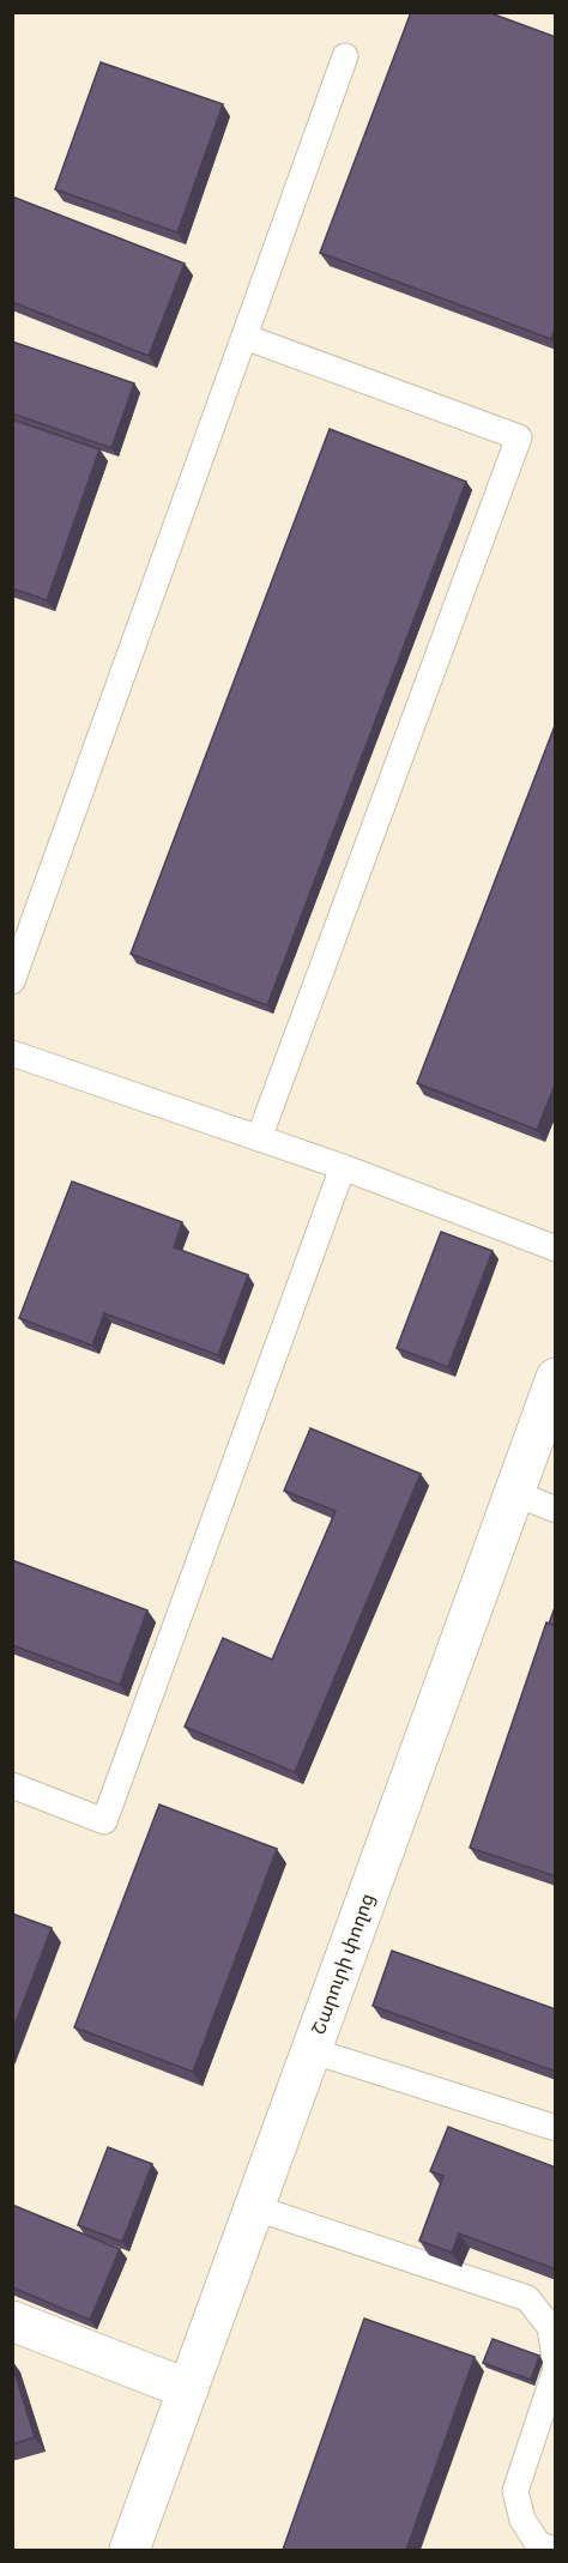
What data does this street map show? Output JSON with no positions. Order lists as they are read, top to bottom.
{
  "streets": {
    "street": ["Շարուրի փողոց"]
  }
}
